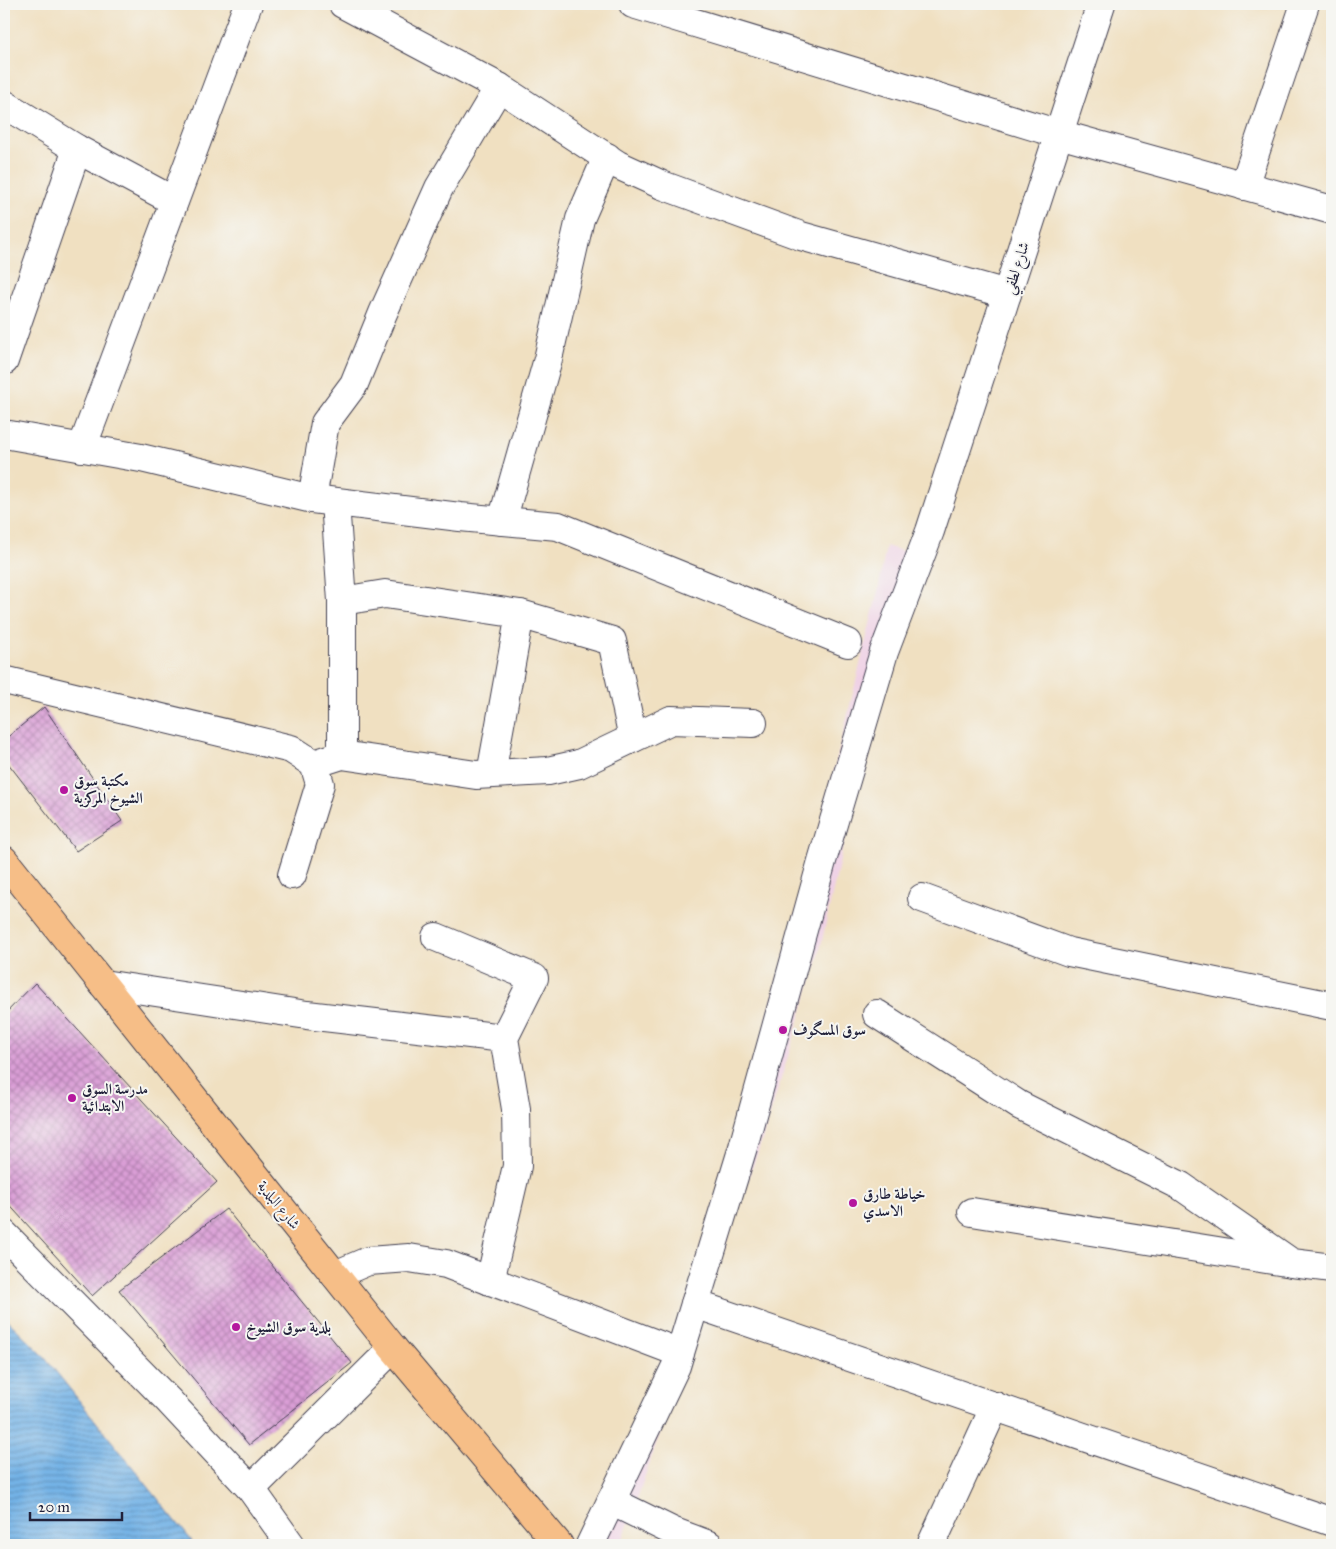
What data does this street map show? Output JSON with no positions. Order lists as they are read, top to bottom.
{
  "streets": {
    "main road": ["شارع البلدية"],
    "street": ["شارع لطفي"]
  },
  "places": [
    "مكتبة سوق الشيوخ المركزية",
    "سوق المسگوف",
    "مدرسة السوق الابتدائية",
    "خياطة طارق الاسدي",
    "بلدية سوق الشيوخ"
  ],
  "scale_bar": "20 m"
}
